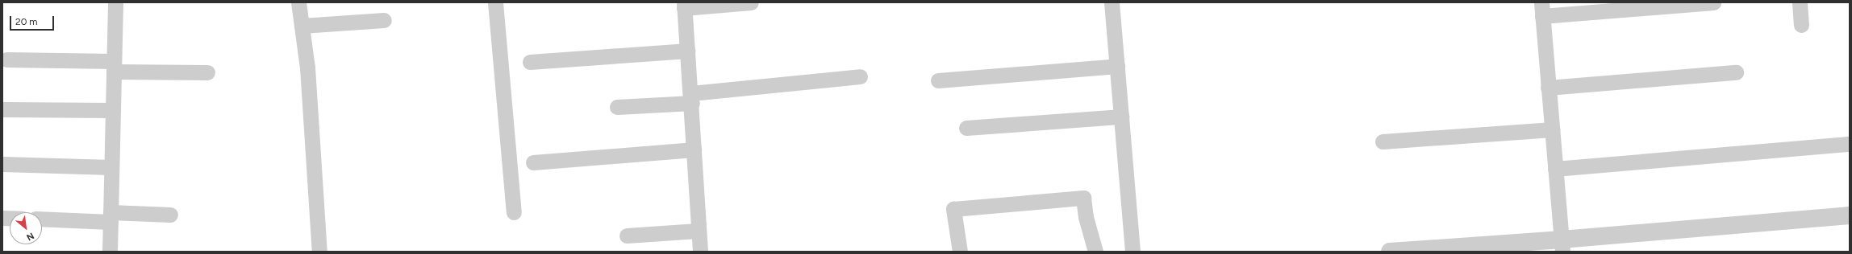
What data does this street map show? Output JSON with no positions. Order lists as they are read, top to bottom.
{
  "scale_bar": "20 m",
  "north": "bottom right"
}
